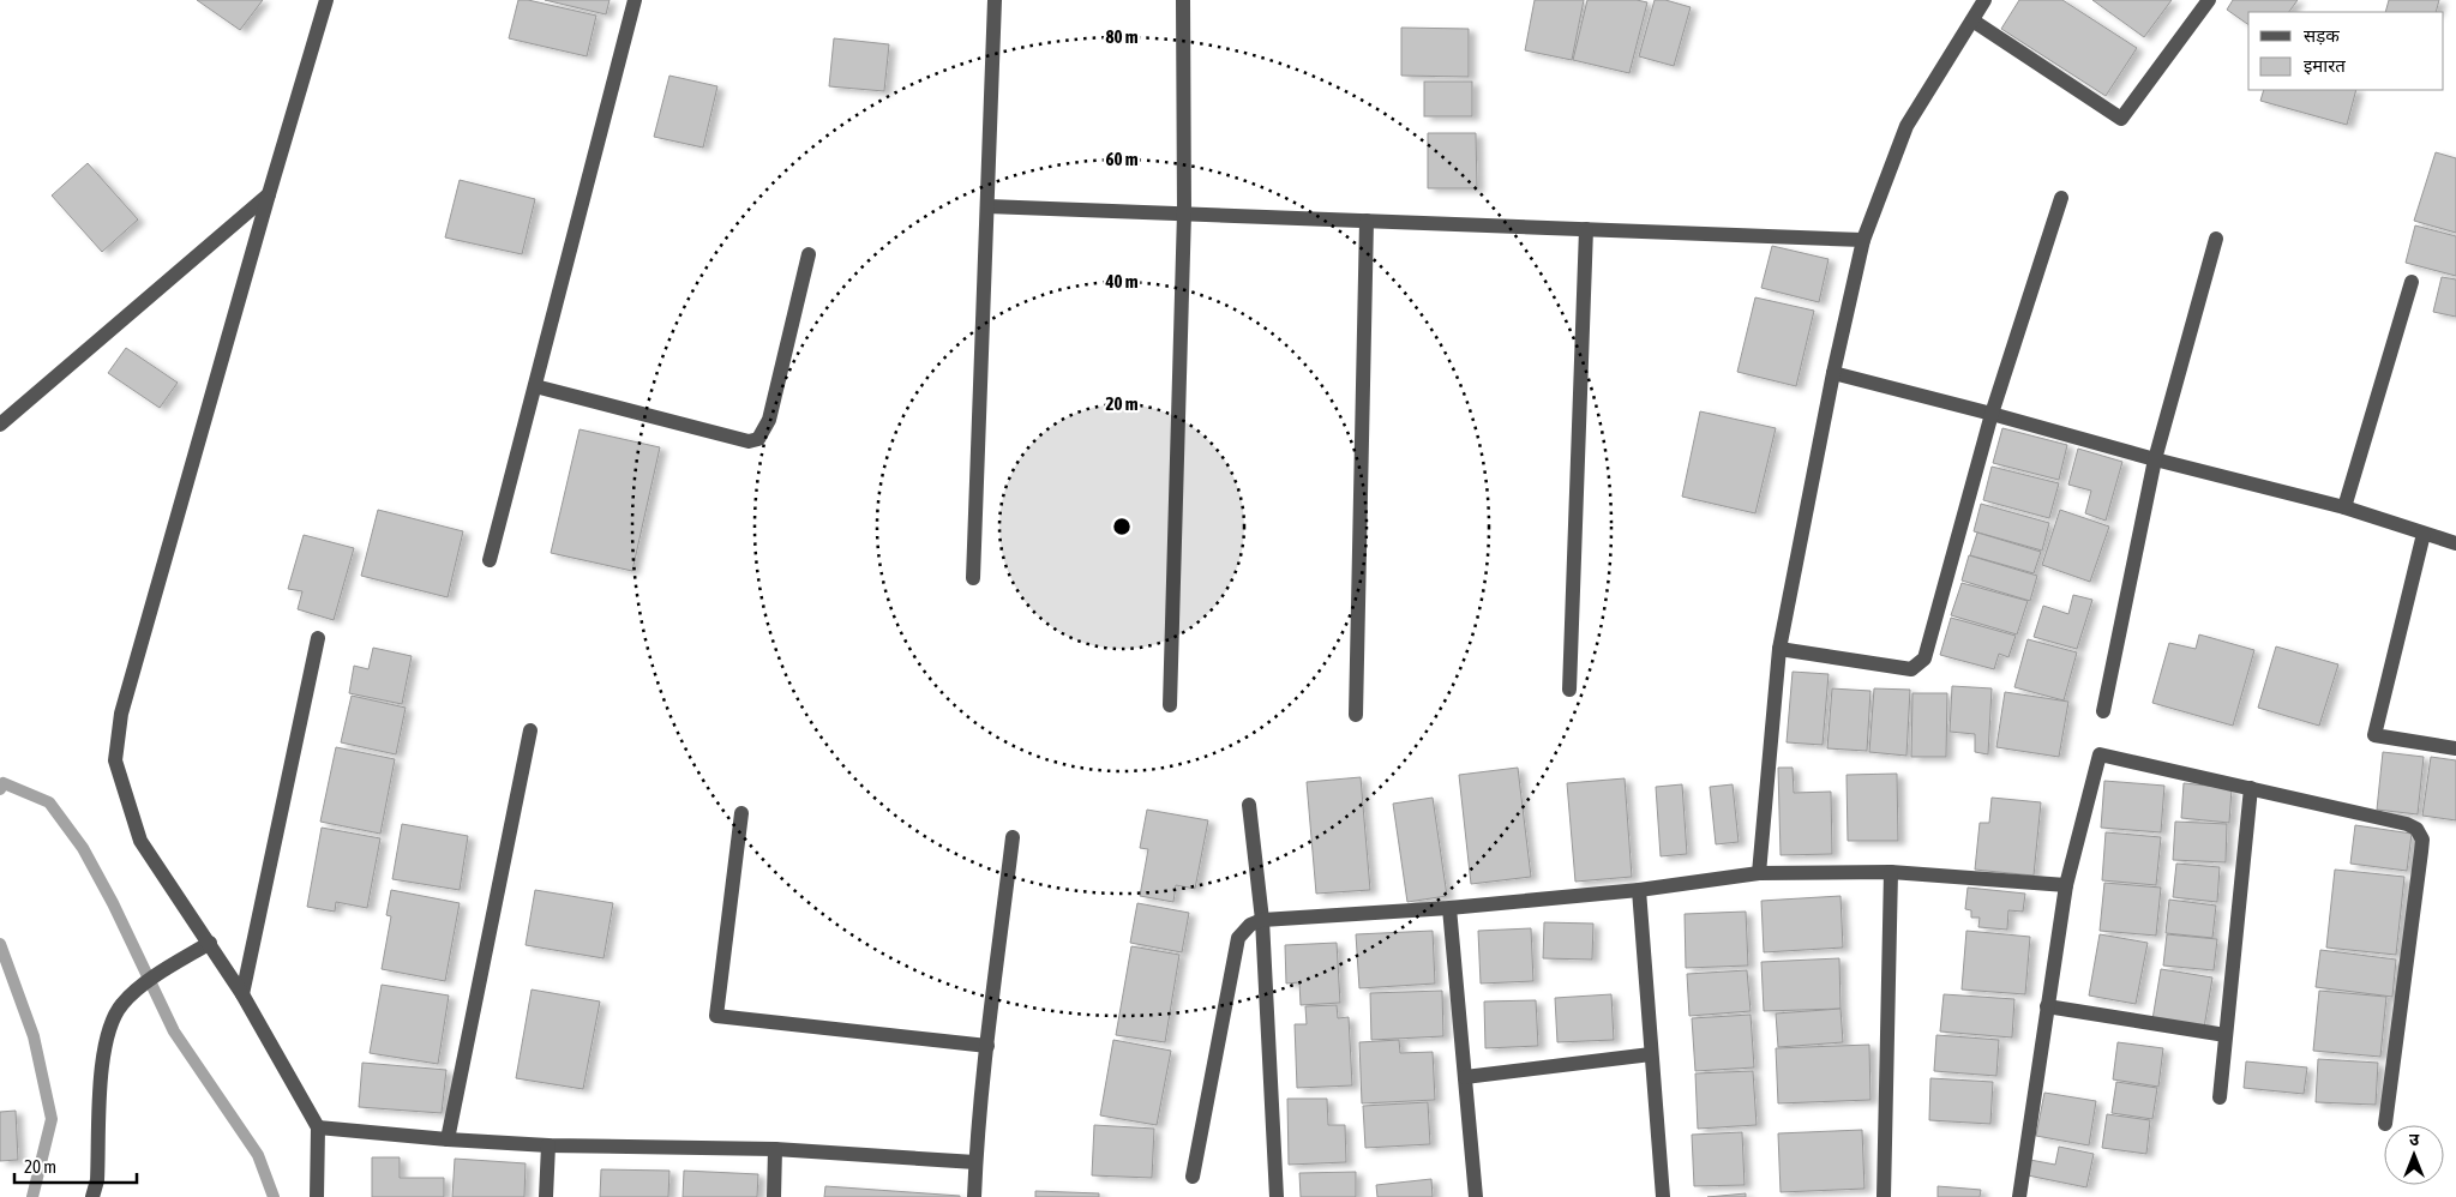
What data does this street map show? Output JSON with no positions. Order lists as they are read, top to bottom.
{
  "legend": ["सड़क", "इमारत"],
  "scale_bar": "20 m",
  "north": "top",
  "rings": [
    "80 m",
    "60 m",
    "40 m",
    "20 m"
  ]
}
